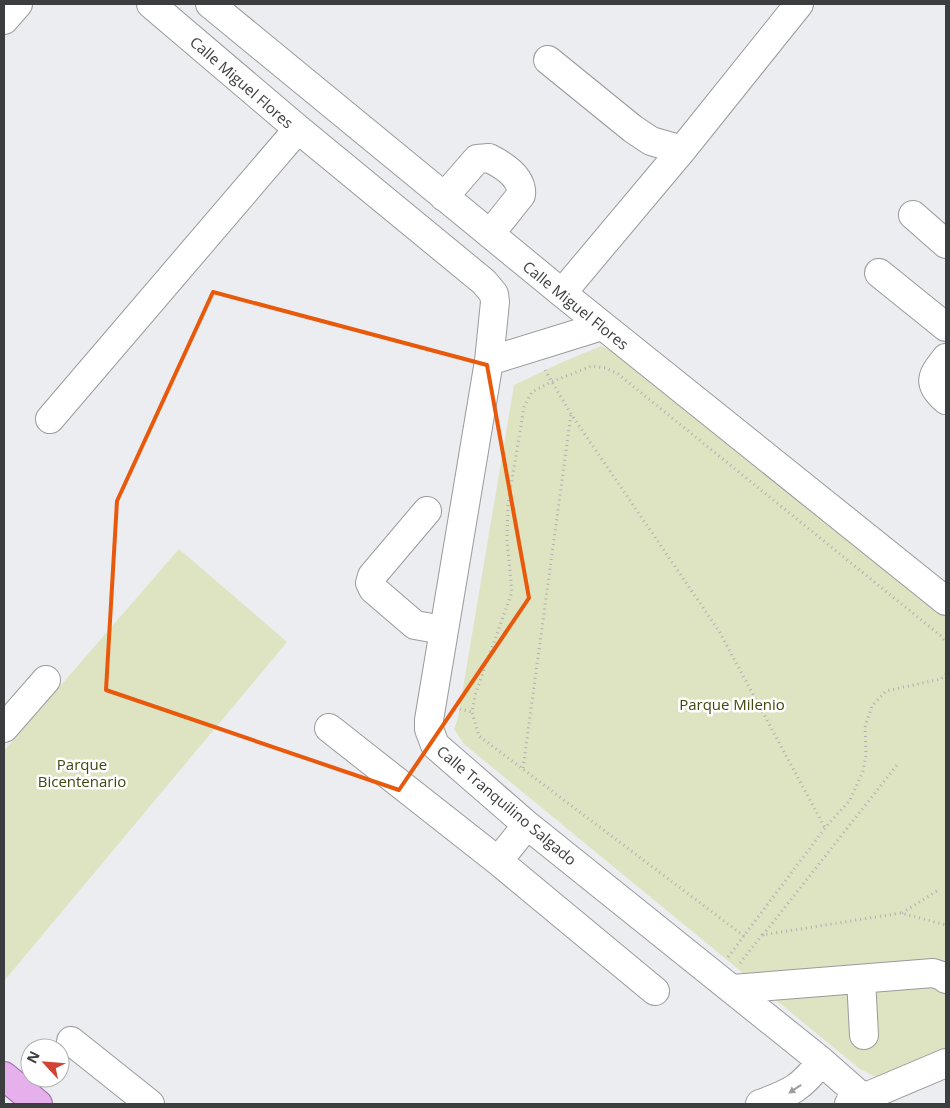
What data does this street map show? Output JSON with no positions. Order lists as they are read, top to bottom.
{
  "streets": {
    "street": ["Calle Miguel Flores", "Calle Tranquilino Salgado"]
  },
  "crossings": [
    ["Calle Miguel Flores", "Calle Tranquilino Salgado"]
  ],
  "parks": ["Parque Milenio", "Parque Bicentenario"],
  "north": "top left"
}
